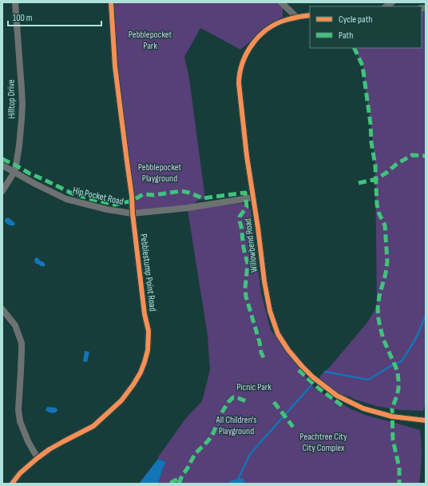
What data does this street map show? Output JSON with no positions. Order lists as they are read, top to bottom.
{
  "streets": {
    "street": [
      "Hilltop Drive",
      "Hip Pocket Road",
      "Willowbend Road",
      "Pebblestump Point Road"
    ]
  },
  "crossings": [
    ["Hilltop Drive", "Hip Pocket Road"],
    ["Hip Pocket Road", "Willowbend Road"],
    ["Hip Pocket Road", "Pebblestump Point Road"]
  ],
  "parks": [
    "Pebblepocket Park",
    "Pebblepocket Playground",
    "Picnic Park",
    "All Children's Playground",
    "Peachtree City City Complex"
  ],
  "legend": ["Cycle path", "Path"],
  "scale_bar": "100 m"
}
